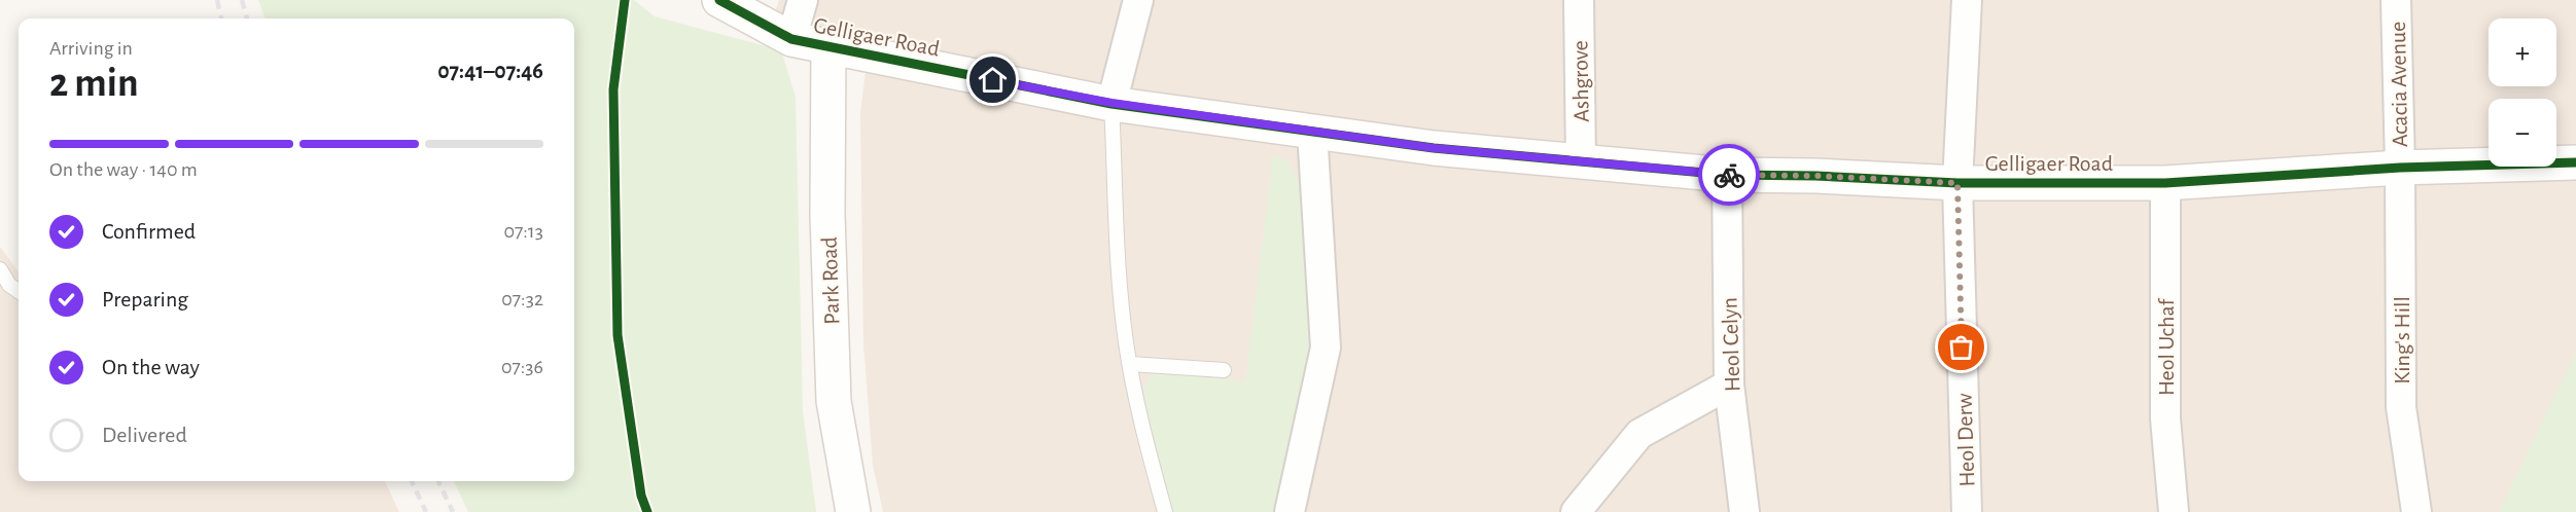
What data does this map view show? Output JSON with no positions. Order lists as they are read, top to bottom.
{
  "streets": {
    "street": [
      "Gelligaer Road",
      "Ashgrove",
      "Acacia Avenue",
      "Park Road",
      "King's Hill",
      "Heol Celyn",
      "Heol Uchaf",
      "Heol Derw"
    ]
  },
  "crossings": [
    ["Gelligaer Road", "Ashgrove"],
    ["Gelligaer Road", "Acacia Avenue"],
    ["Gelligaer Road", "Park Road"],
    ["Gelligaer Road", "King's Hill"],
    ["Gelligaer Road", "Heol Celyn"],
    ["Gelligaer Road", "Heol Uchaf"],
    ["Gelligaer Road", "Heol Derw"],
    ["Acacia Avenue", "King's Hill"]
  ],
  "page": {
    "map_buttons": ["+", "−"],
    "heading": ["2 min", "Arriving in", "07:41–07:46"],
    "bar": "On the way · 140 m",
    "list": [
      ["Confirmed", "07:13"],
      ["Preparing", "07:32"],
      ["On the way", "07:36"],
      "Delivered"
    ]
  }
}
